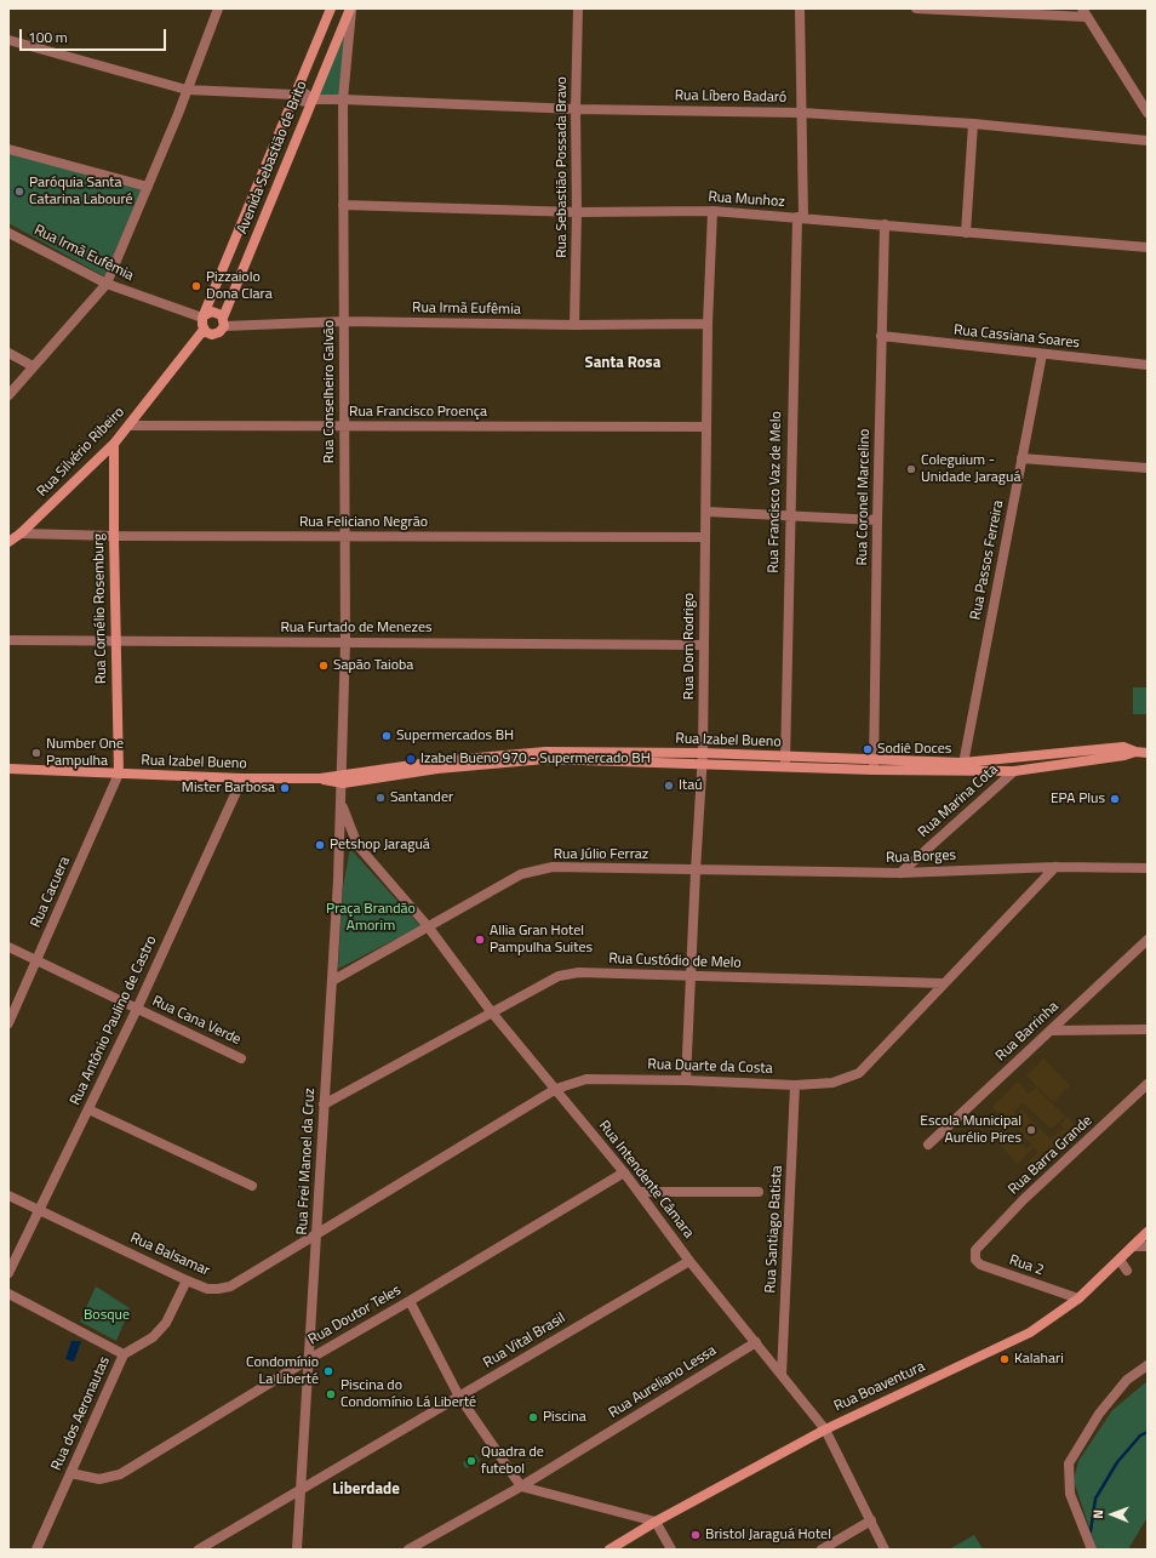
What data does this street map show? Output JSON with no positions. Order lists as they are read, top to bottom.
{
  "streets": {
    "street": [
      "Rua Líbero Badaró",
      "Avenida Sebastião de Brito",
      "Rua Sebastião Possada Bravo",
      "Rua Munhoz",
      "Rua Irmã Eufêmia",
      "Rua Cassiana Soares",
      "Rua Conselheiro Galvão",
      "Rua Francisco Proença",
      "Rua Silvério Ribeiro",
      "Rua Francisco Vaz de Melo",
      "Rua Coronel Marcelino",
      "Rua Feliciano Negrão",
      "Rua Passos Ferreira",
      "Rua Cornélio Rosemburg",
      "Rua Furtado de Menezes",
      "Rua Dom Rodrigo",
      "Rua Izabel Bueno",
      "Rua Marina Cota",
      "Rua Júlio Ferraz",
      "Rua Borges",
      "Rua Cacuera",
      "Rua Custódio de Melo",
      "Rua Antônio Paulino de Castro",
      "Rua Cana Verde",
      "Rua Barrinha",
      "Rua Duarte da Costa",
      "Rua Barra Grande",
      "Rua Frei Manoel da Cruz",
      "Rua Intendente Câmara",
      "Rua Santiago Batista",
      "Rua Balsamar",
      "Rua 2",
      "Rua Doutor Teles",
      "Rua Vital Brasil",
      "Rua Aureliano Lessa",
      "Rua Boaventura",
      "Rua dos Aeronautas"
    ]
  },
  "crossings": [
    ["Rua Líbero Badaró", "Avenida Sebastião de Brito"],
    ["Rua Líbero Badaró", "Rua Sebastião Possada Bravo"],
    ["Rua Líbero Badaró", "Rua Conselheiro Galvão"],
    ["Rua Líbero Badaró", "Rua Francisco Vaz de Melo"],
    ["Avenida Sebastião de Brito", "Rua Irmã Eufêmia"],
    ["Avenida Sebastião de Brito", "Rua Conselheiro Galvão"],
    ["Avenida Sebastião de Brito", "Rua Silvério Ribeiro"],
    ["Rua Sebastião Possada Bravo", "Rua Munhoz"],
    ["Rua Sebastião Possada Bravo", "Rua Irmã Eufêmia"],
    ["Rua Munhoz", "Rua Conselheiro Galvão"],
    ["Rua Munhoz", "Rua Francisco Vaz de Melo"],
    ["Rua Munhoz", "Rua Coronel Marcelino"],
    ["Rua Munhoz", "Rua Dom Rodrigo"],
    ["Rua Irmã Eufêmia", "Rua Conselheiro Galvão"],
    ["Rua Irmã Eufêmia", "Rua Silvério Ribeiro"],
    ["Rua Irmã Eufêmia", "Rua Dom Rodrigo"],
    ["Rua Cassiana Soares", "Rua Coronel Marcelino"],
    ["Rua Cassiana Soares", "Rua Passos Ferreira"],
    ["Rua Conselheiro Galvão", "Rua Francisco Proença"],
    ["Rua Conselheiro Galvão", "Rua Feliciano Negrão"],
    ["Rua Conselheiro Galvão", "Rua Furtado de Menezes"],
    ["Rua Conselheiro Galvão", "Rua Izabel Bueno"],
    ["Rua Conselheiro Galvão", "Rua Frei Manoel da Cruz"],
    ["Rua Francisco Proença", "Rua Silvério Ribeiro"],
    ["Rua Francisco Proença", "Rua Dom Rodrigo"],
    ["Rua Silvério Ribeiro", "Rua Feliciano Negrão"],
    ["Rua Silvério Ribeiro", "Rua Cornélio Rosemburg"],
    ["Rua Francisco Vaz de Melo", "Rua Izabel Bueno"],
    ["Rua Coronel Marcelino", "Rua Izabel Bueno"],
    ["Rua Feliciano Negrão", "Rua Cornélio Rosemburg"],
    ["Rua Feliciano Negrão", "Rua Dom Rodrigo"],
    ["Rua Passos Ferreira", "Rua Izabel Bueno"],
    ["Rua Cornélio Rosemburg", "Rua Furtado de Menezes"],
    ["Rua Cornélio Rosemburg", "Rua Izabel Bueno"],
    ["Rua Cornélio Rosemburg", "Rua Cacuera"],
    ["Rua Furtado de Menezes", "Rua Dom Rodrigo"],
    ["Rua Dom Rodrigo", "Rua Izabel Bueno"],
    ["Rua Dom Rodrigo", "Rua Júlio Ferraz"],
    ["Rua Dom Rodrigo", "Rua Borges"],
    ["Rua Dom Rodrigo", "Rua Custódio de Melo"],
    ["Rua Dom Rodrigo", "Rua Duarte da Costa"],
    ["Rua Izabel Bueno", "Rua Marina Cota"],
    ["Rua Izabel Bueno", "Rua Cacuera"],
    ["Rua Izabel Bueno", "Rua Antônio Paulino de Castro"],
    ["Rua Izabel Bueno", "Rua Frei Manoel da Cruz"],
    ["Rua Marina Cota", "Rua Borges"],
    ["Rua Júlio Ferraz", "Rua Borges"],
    ["Rua Júlio Ferraz", "Rua Frei Manoel da Cruz"],
    ["Rua Júlio Ferraz", "Rua Intendente Câmara"],
    ["Rua Borges", "Rua Duarte da Costa"],
    ["Rua Cacuera", "Rua Cana Verde"],
    ["Rua Custódio de Melo", "Rua Duarte da Costa"],
    ["Rua Custódio de Melo", "Rua Frei Manoel da Cruz"],
    ["Rua Custódio de Melo", "Rua Intendente Câmara"],
    ["Rua Antônio Paulino de Castro", "Rua Cana Verde"],
    ["Rua Antônio Paulino de Castro", "Rua Balsamar"],
    ["Rua Duarte da Costa", "Rua Frei Manoel da Cruz"],
    ["Rua Duarte da Costa", "Rua Intendente Câmara"],
    ["Rua Duarte da Costa", "Rua Santiago Batista"],
    ["Rua Duarte da Costa", "Rua Balsamar"],
    ["Rua Barra Grande", "Rua 2"],
    ["Rua Frei Manoel da Cruz", "Rua Intendente Câmara"],
    ["Rua Frei Manoel da Cruz", "Rua Balsamar"],
    ["Rua Frei Manoel da Cruz", "Rua Doutor Teles"],
    ["Rua Frei Manoel da Cruz", "Rua Vital Brasil"],
    ["Rua Intendente Câmara", "Rua Santiago Batista"],
    ["Rua Intendente Câmara", "Rua Doutor Teles"],
    ["Rua Intendente Câmara", "Rua Vital Brasil"],
    ["Rua Intendente Câmara", "Rua Aureliano Lessa"],
    ["Rua Intendente Câmara", "Rua Boaventura"],
    ["Rua Balsamar", "Rua dos Aeronautas"],
    ["Rua 2", "Rua Boaventura"],
    ["Rua Doutor Teles", "Rua dos Aeronautas"]
  ],
  "districts": ["Santa Rosa", "Liberdade"],
  "parks": ["Praça Brandão Amorim", "Bosque"],
  "places": [
    "Paróquia Santa Catarina Labouré",
    "Pizzaiolo Dona Clara",
    "Coleguium - Unidade Jaraguá",
    "Sapão Taioba",
    "Supermercados BH",
    "Sodiê Doces",
    "Number One Pampulha",
    "Izabel Bueno 970 - Supermercado BH",
    "Itaú",
    "Mister Barbosa",
    "Santander",
    "EPA Plus",
    "Petshop Jaraguá",
    "Allia Gran Hotel Pampulha Suites",
    "Escola Municipal Aurélio Pires",
    "Kalahari",
    "Condomínio La Liberté",
    "Piscina do Condomínio Lá Liberté",
    "Piscina",
    "Quadra de futebol",
    "Bristol Jaraguá Hotel"
  ],
  "scale_bar": "100 m",
  "north": "left"
}
